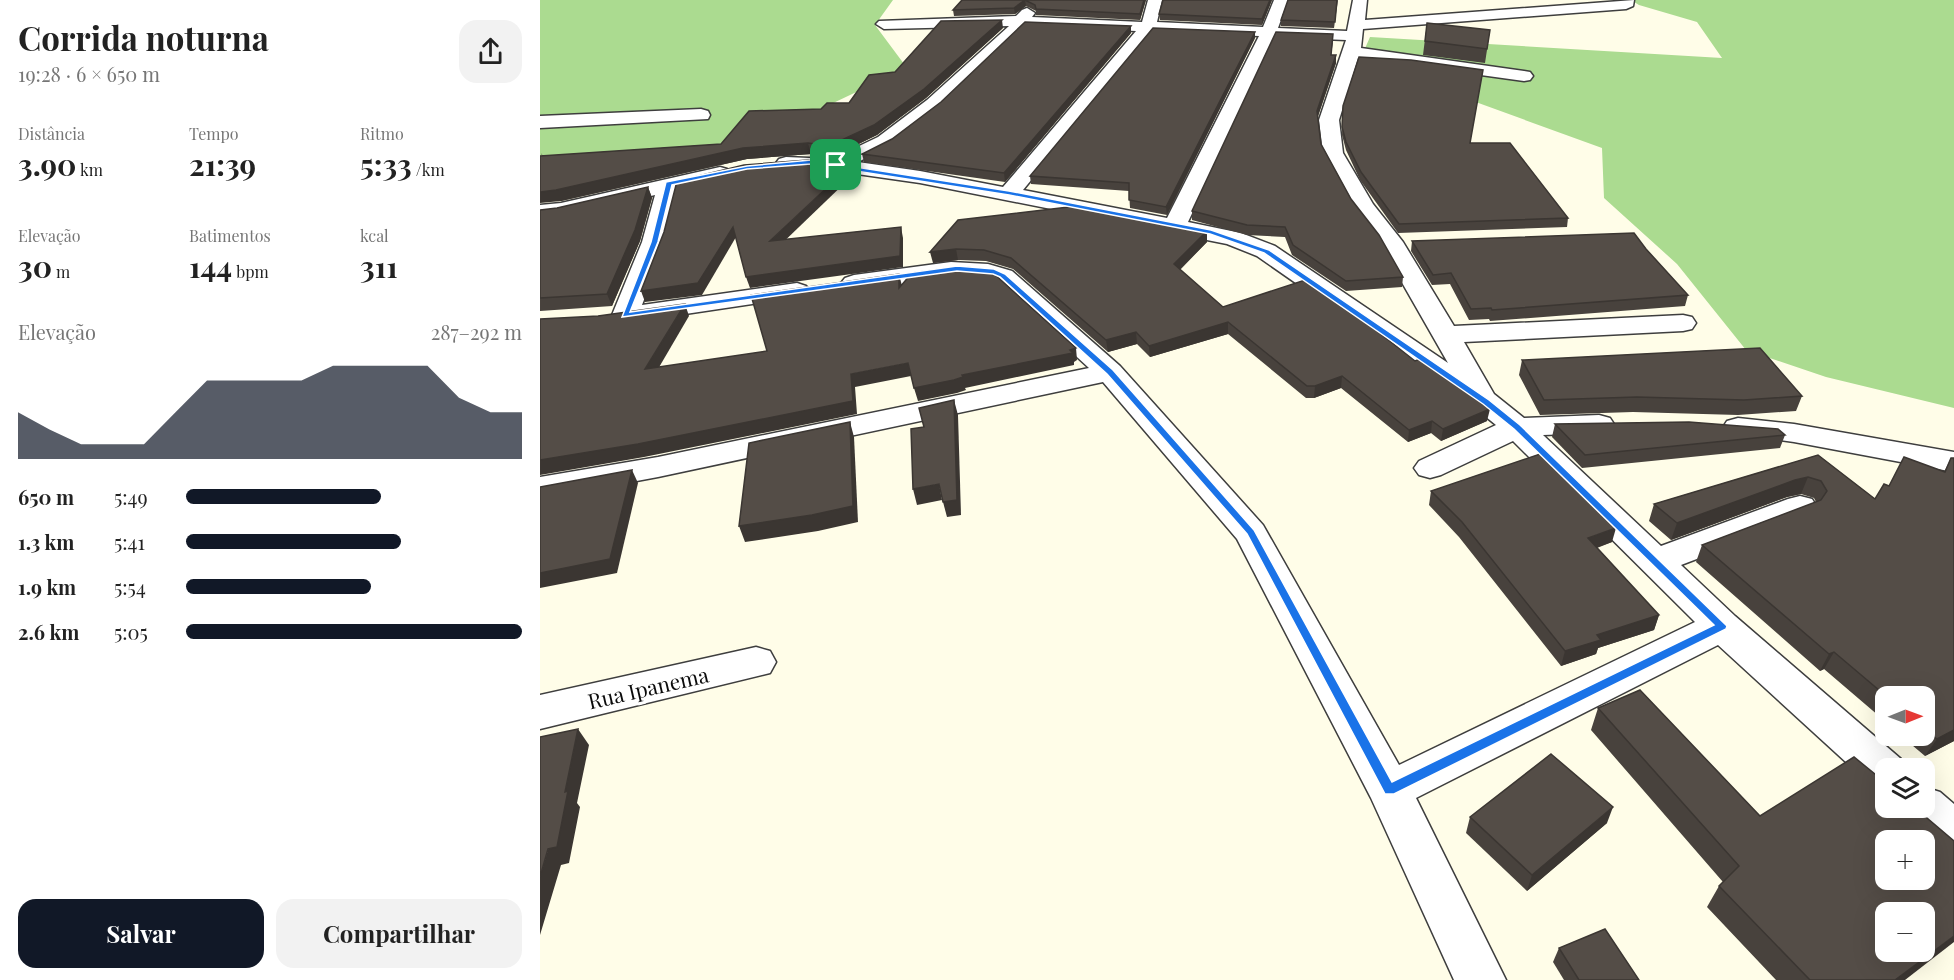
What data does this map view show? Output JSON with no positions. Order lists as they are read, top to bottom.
{
  "streets": {
    "street": ["Rua Ipanema"]
  },
  "north": "right",
  "page": {
    "heading": ["Corrida noturna", "19:28 · 6 × 650 m"],
    "stats": [
      ["Distância", "3.90 km"],
      ["Tempo", "21:39"],
      ["Ritmo", "5:33 /km"],
      ["Elevação", "30 m"],
      ["Batimentos", "144 bpm"],
      ["kcal", "311"]
    ],
    "chart": ["Elevação", "287–292 m"],
    "list": [
      {
        "name": "650 m",
        "note": "5:49"
      },
      {
        "name": "1.3 km",
        "note": "5:41"
      },
      {
        "name": "1.9 km",
        "note": "5:54"
      },
      {
        "name": "2.6 km",
        "note": "5:05"
      }
    ],
    "map_buttons": ["+", "−"],
    "buttons": ["Salvar", "Compartilhar"]
  }
}
